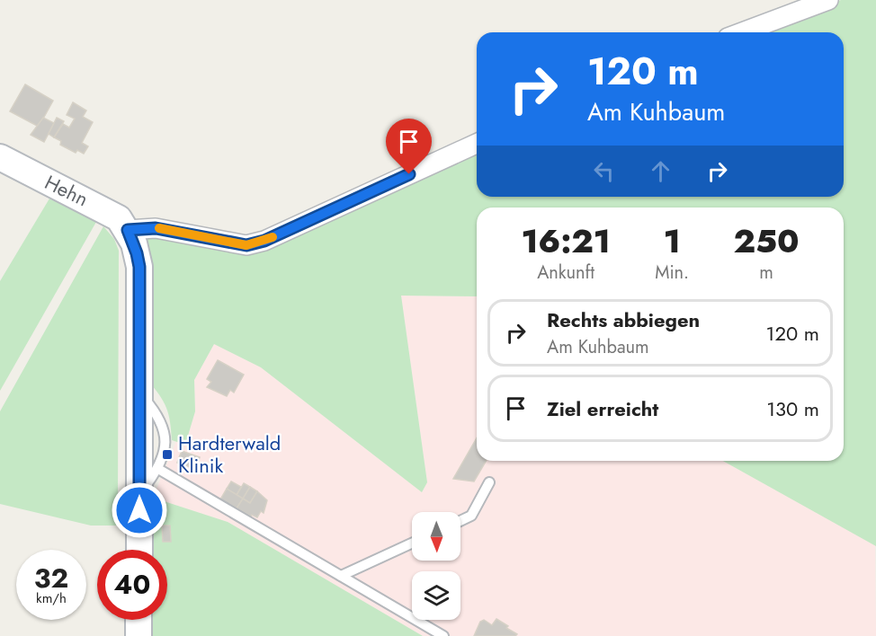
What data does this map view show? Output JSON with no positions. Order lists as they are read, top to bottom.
{
  "streets": {
    "street": ["Hehn"]
  },
  "places": {
    "transit": ["Hardterwald Klinik"]
  },
  "north": "bottom",
  "page": {
    "turn": ["120 m", "Am Kuhbaum"],
    "eta": [
      "16:21",
      "Ankunft",
      "1",
      "Min.",
      "250",
      "m"
    ],
    "list": [
      {
        "name": "Rechts abbiegen",
        "note": "Am Kuhbaum",
        "value": "120 m"
      },
      {
        "name": "Ziel erreicht",
        "value": "130 m"
      }
    ],
    "speed": "32 km/h",
    "limit": "40"
  }
}
